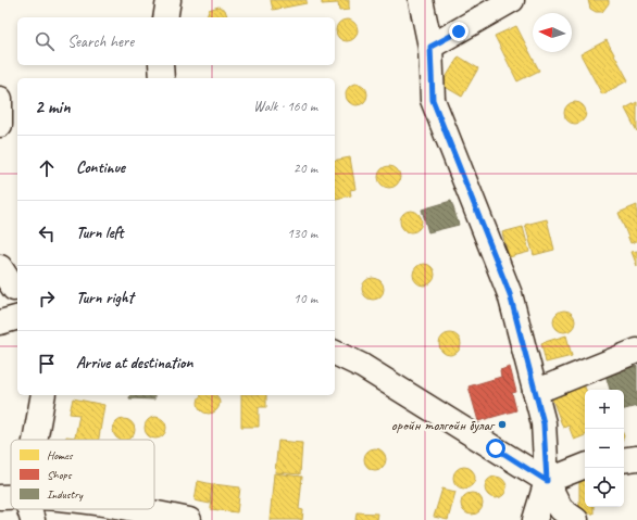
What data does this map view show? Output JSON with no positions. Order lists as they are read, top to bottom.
{
  "places": ["оройн толгойн булаг"],
  "legend": ["Homes", "Shops", "Industry"],
  "north": "left",
  "page": {
    "search": "Search here",
    "heading": ["2 min", "Walk · 160 m"],
    "list": [
      ["Continue", "20 m"],
      ["Turn left", "130 m"],
      ["Turn right", "10 m"],
      "Arrive at destination"
    ],
    "map_buttons": ["+", "−"]
  }
}
